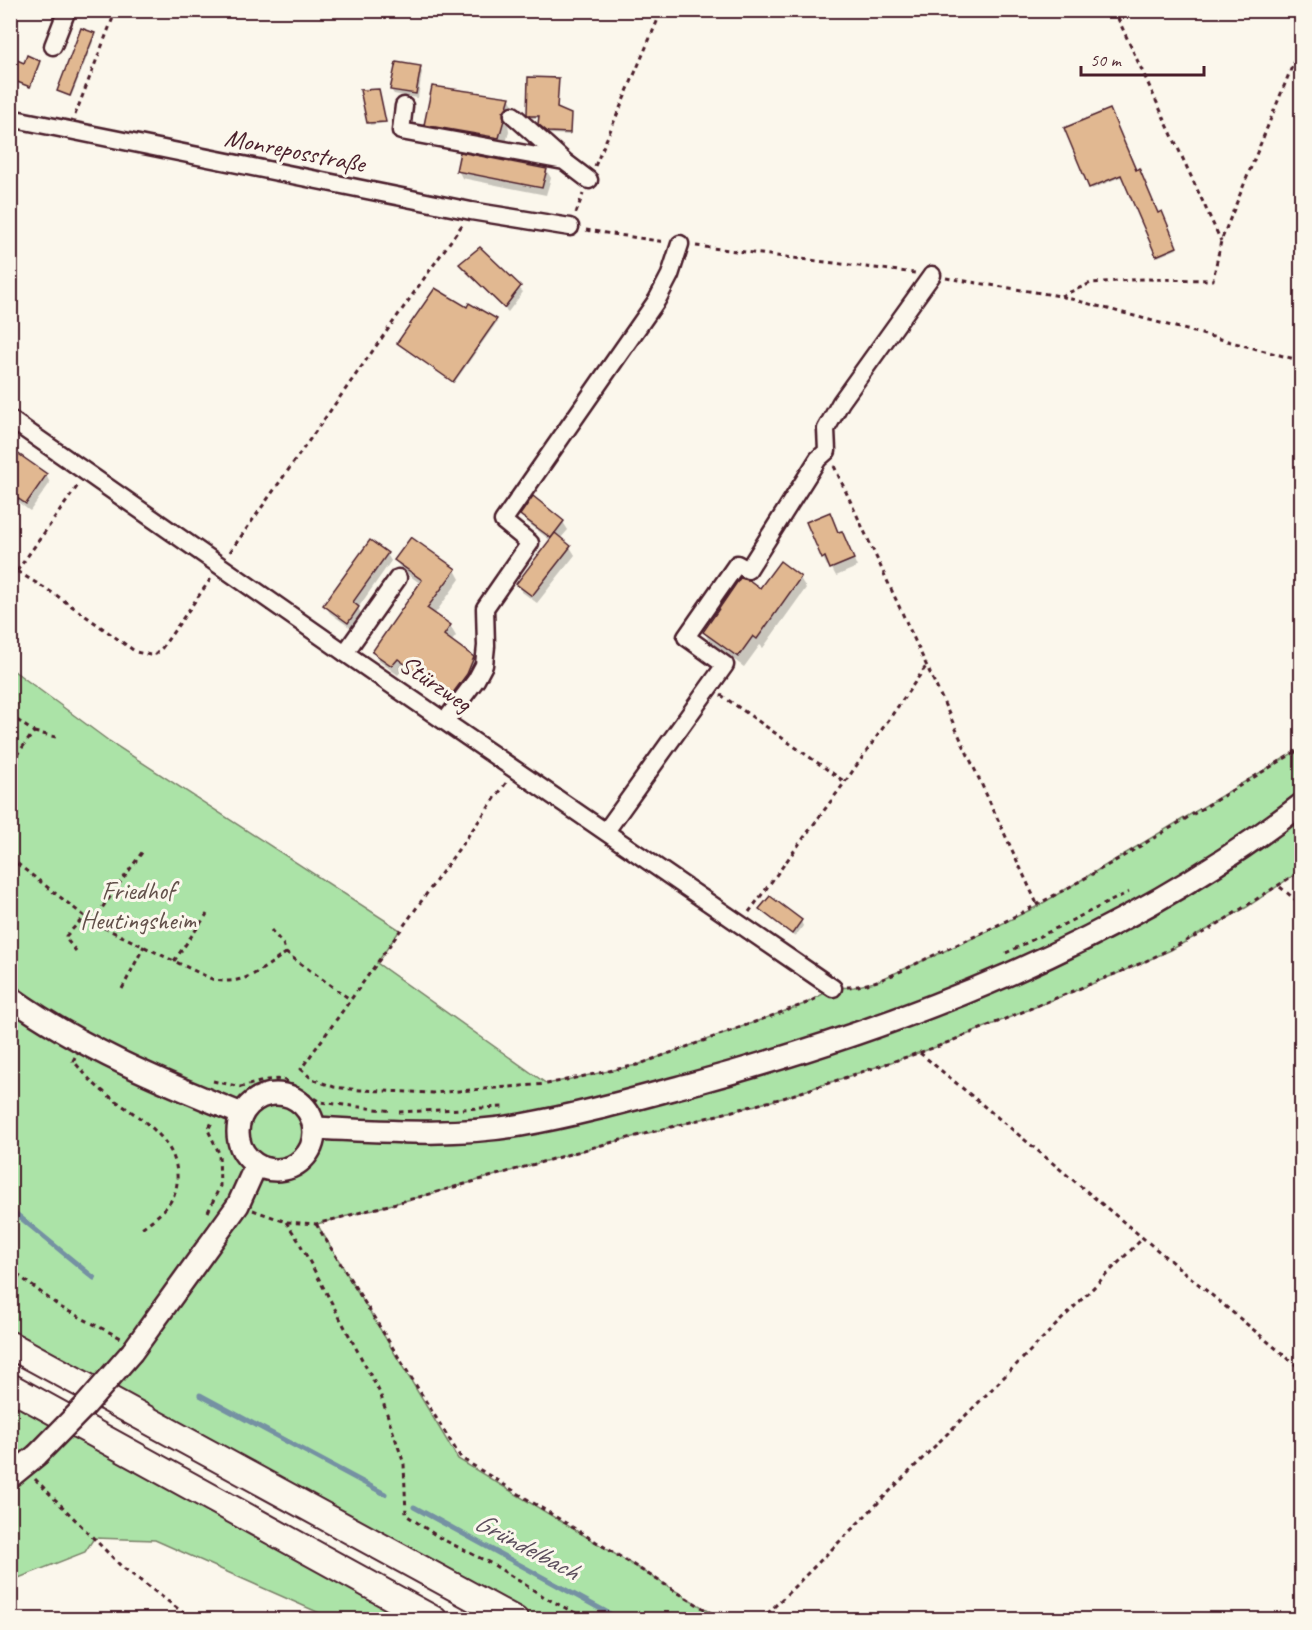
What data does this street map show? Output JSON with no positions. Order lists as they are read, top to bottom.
{
  "streets": {
    "street": ["Monreposstraße", "Stürzweg"]
  },
  "water": ["Gründelbach"],
  "parks": ["Friedhof Heutingsheim"],
  "scale_bar": "50 m"
}
